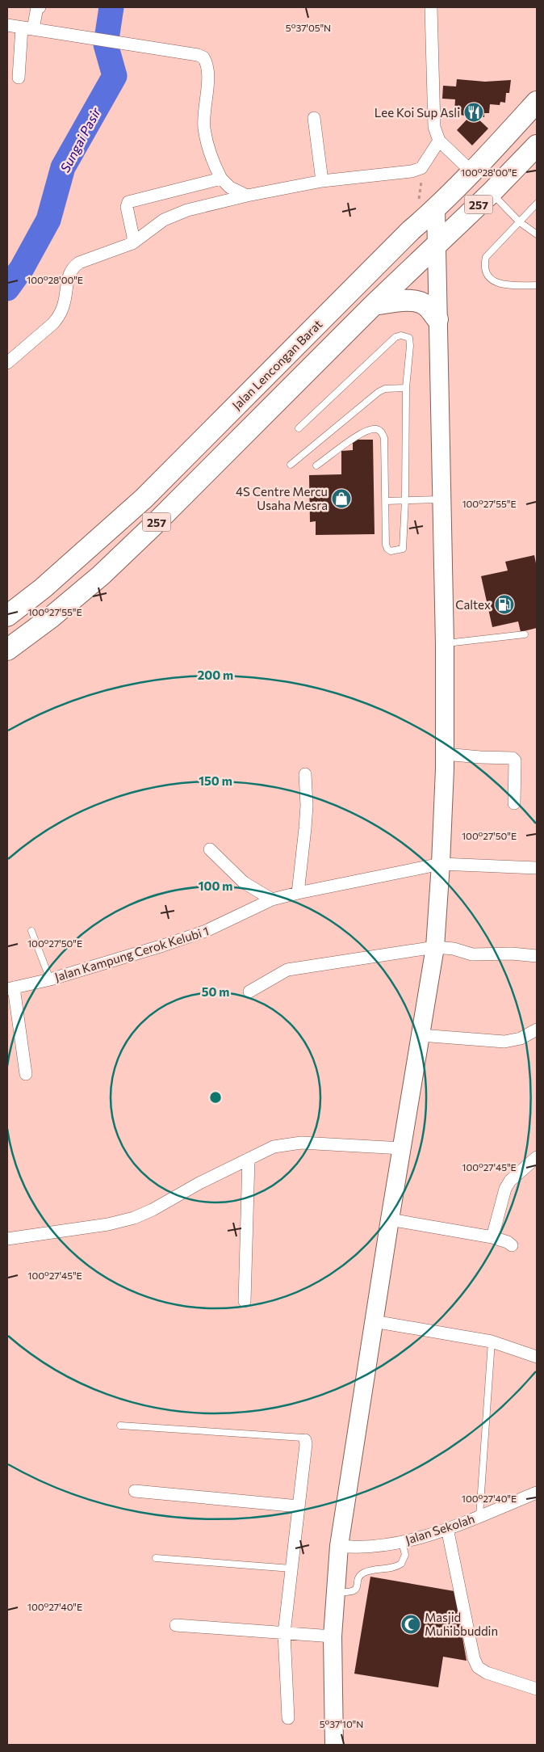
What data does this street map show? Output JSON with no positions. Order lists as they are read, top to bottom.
{
  "streets": {
    "highway": ["257", "Jalan Lencongan Barat"],
    "street": ["Jalan Kampung Cerok Kelubi 1", "Jalan Sekolah"]
  },
  "water": ["Sungai Pasir"],
  "places": {
    "restaurant": ["Lee Koi Sup Asli"],
    "shop": ["4S Centre Mercu Usaha Mesra"],
    "fuel station": ["Caltex"],
    "mosque": ["Masjid Muhibbuddin"]
  },
  "coordinates": [
    "5°37'05\"N",
    "100°28'00\"E",
    "100°27'55\"E",
    "100°27'50\"E",
    "100°27'45\"E",
    "100°27'40\"E",
    "5°37'10\"N"
  ],
  "rings": [
    "200 m",
    "150 m",
    "100 m",
    "50 m"
  ]
}
